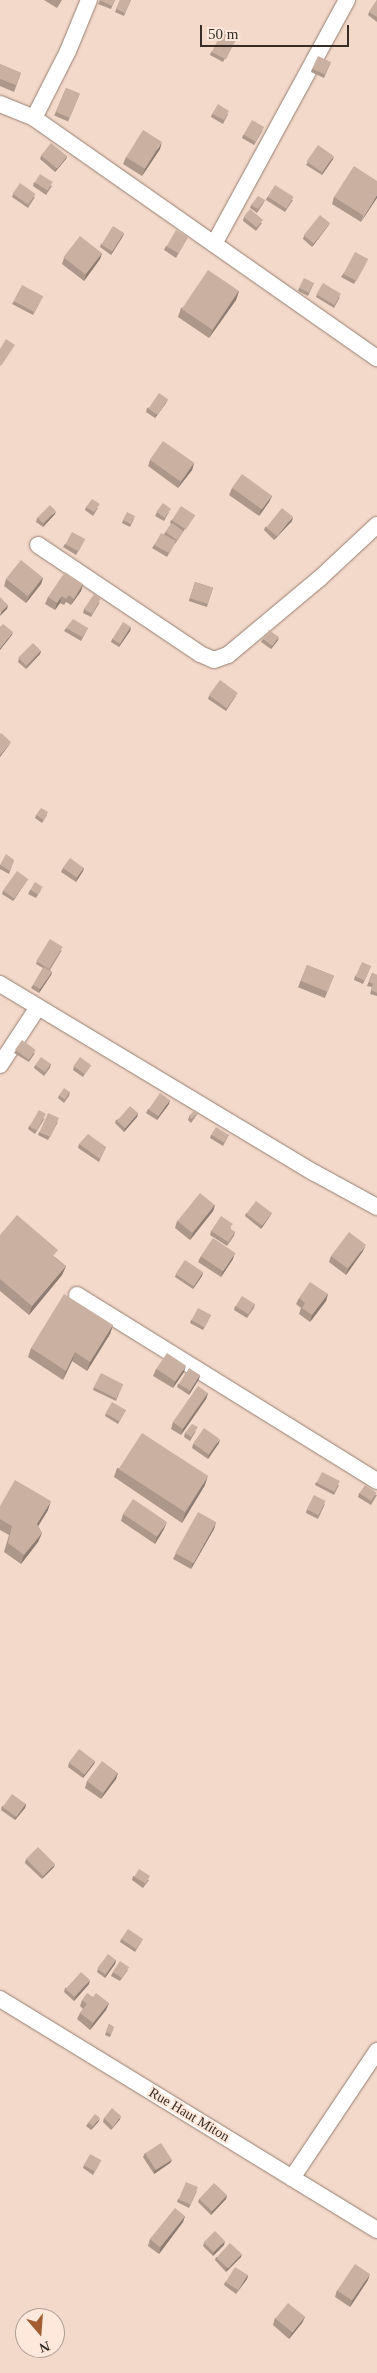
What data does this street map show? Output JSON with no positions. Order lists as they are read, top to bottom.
{
  "streets": {
    "street": ["Rue Haut Miton"]
  },
  "scale_bar": "50 m",
  "north": "bottom"
}
